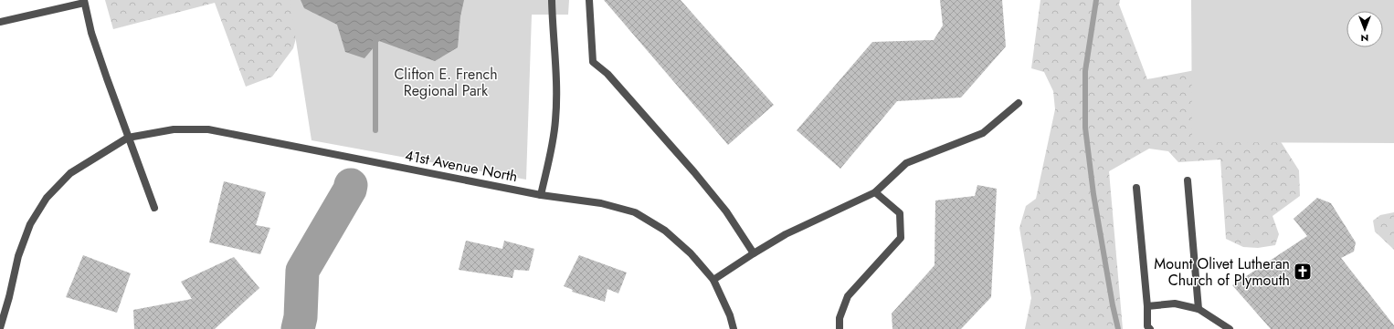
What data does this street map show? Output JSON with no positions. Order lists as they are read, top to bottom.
{
  "streets": {
    "street": ["41st Avenue North"]
  },
  "parks": ["Clifton E. French Regional Park"],
  "places": {
    "church": ["Mount Olivet Lutheran Church of Plymouth"]
  },
  "north": "bottom"
}
